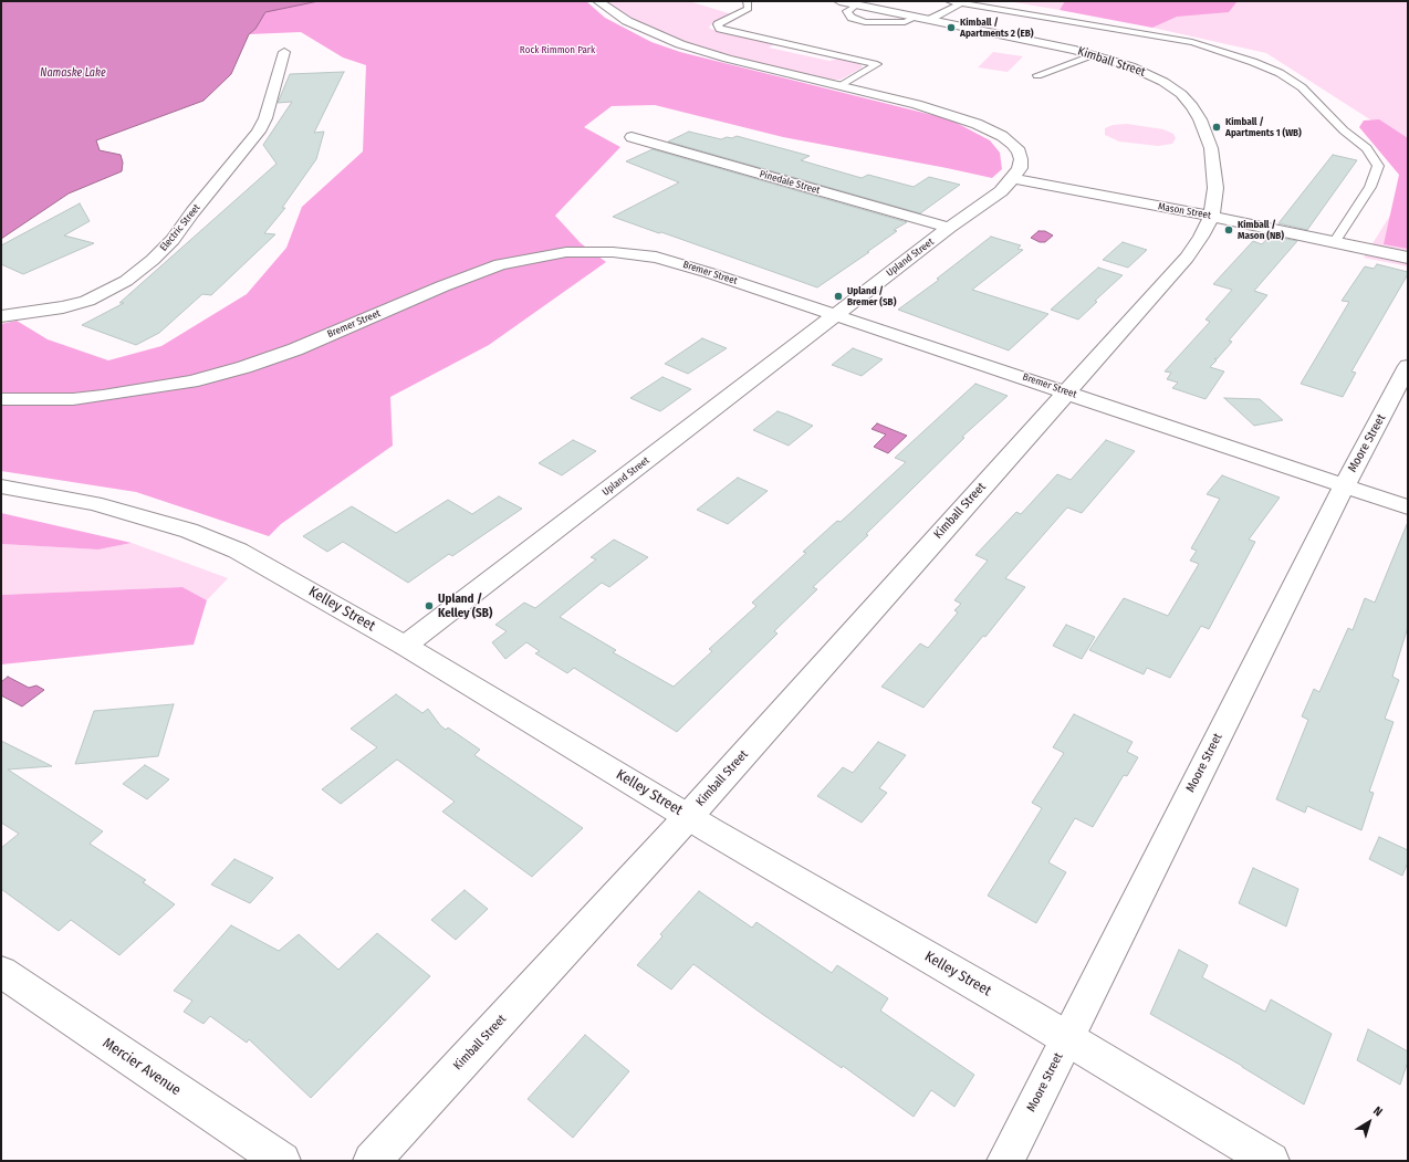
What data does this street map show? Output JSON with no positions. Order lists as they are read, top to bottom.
{
  "streets": {
    "street": [
      "Kimball Street",
      "Pinedale Street",
      "Mason Street",
      "Electric Street",
      "Upland Street",
      "Bremer Street",
      "Moore Street",
      "Kelley Street",
      "Mercier Avenue"
    ]
  },
  "crossings": [
    ["Kimball Street", "Mason Street"],
    ["Kimball Street", "Bremer Street"],
    ["Kimball Street", "Kelley Street"],
    ["Pinedale Street", "Upland Street"],
    ["Mason Street", "Upland Street"],
    ["Upland Street", "Bremer Street"],
    ["Upland Street", "Kelley Street"],
    ["Bremer Street", "Moore Street"],
    ["Moore Street", "Kelley Street"]
  ],
  "water": ["Namaske Lake"],
  "parks": ["Rock Rimmon Park"],
  "places": [
    "Kimball / Apartments 2 (EB)",
    "Kimball / Apartments 1 (WB)",
    "Kimball / Mason (NB)",
    "Upland / Bremer (SB)",
    "Upland / Kelley (SB)"
  ],
  "north": "top right"
}
